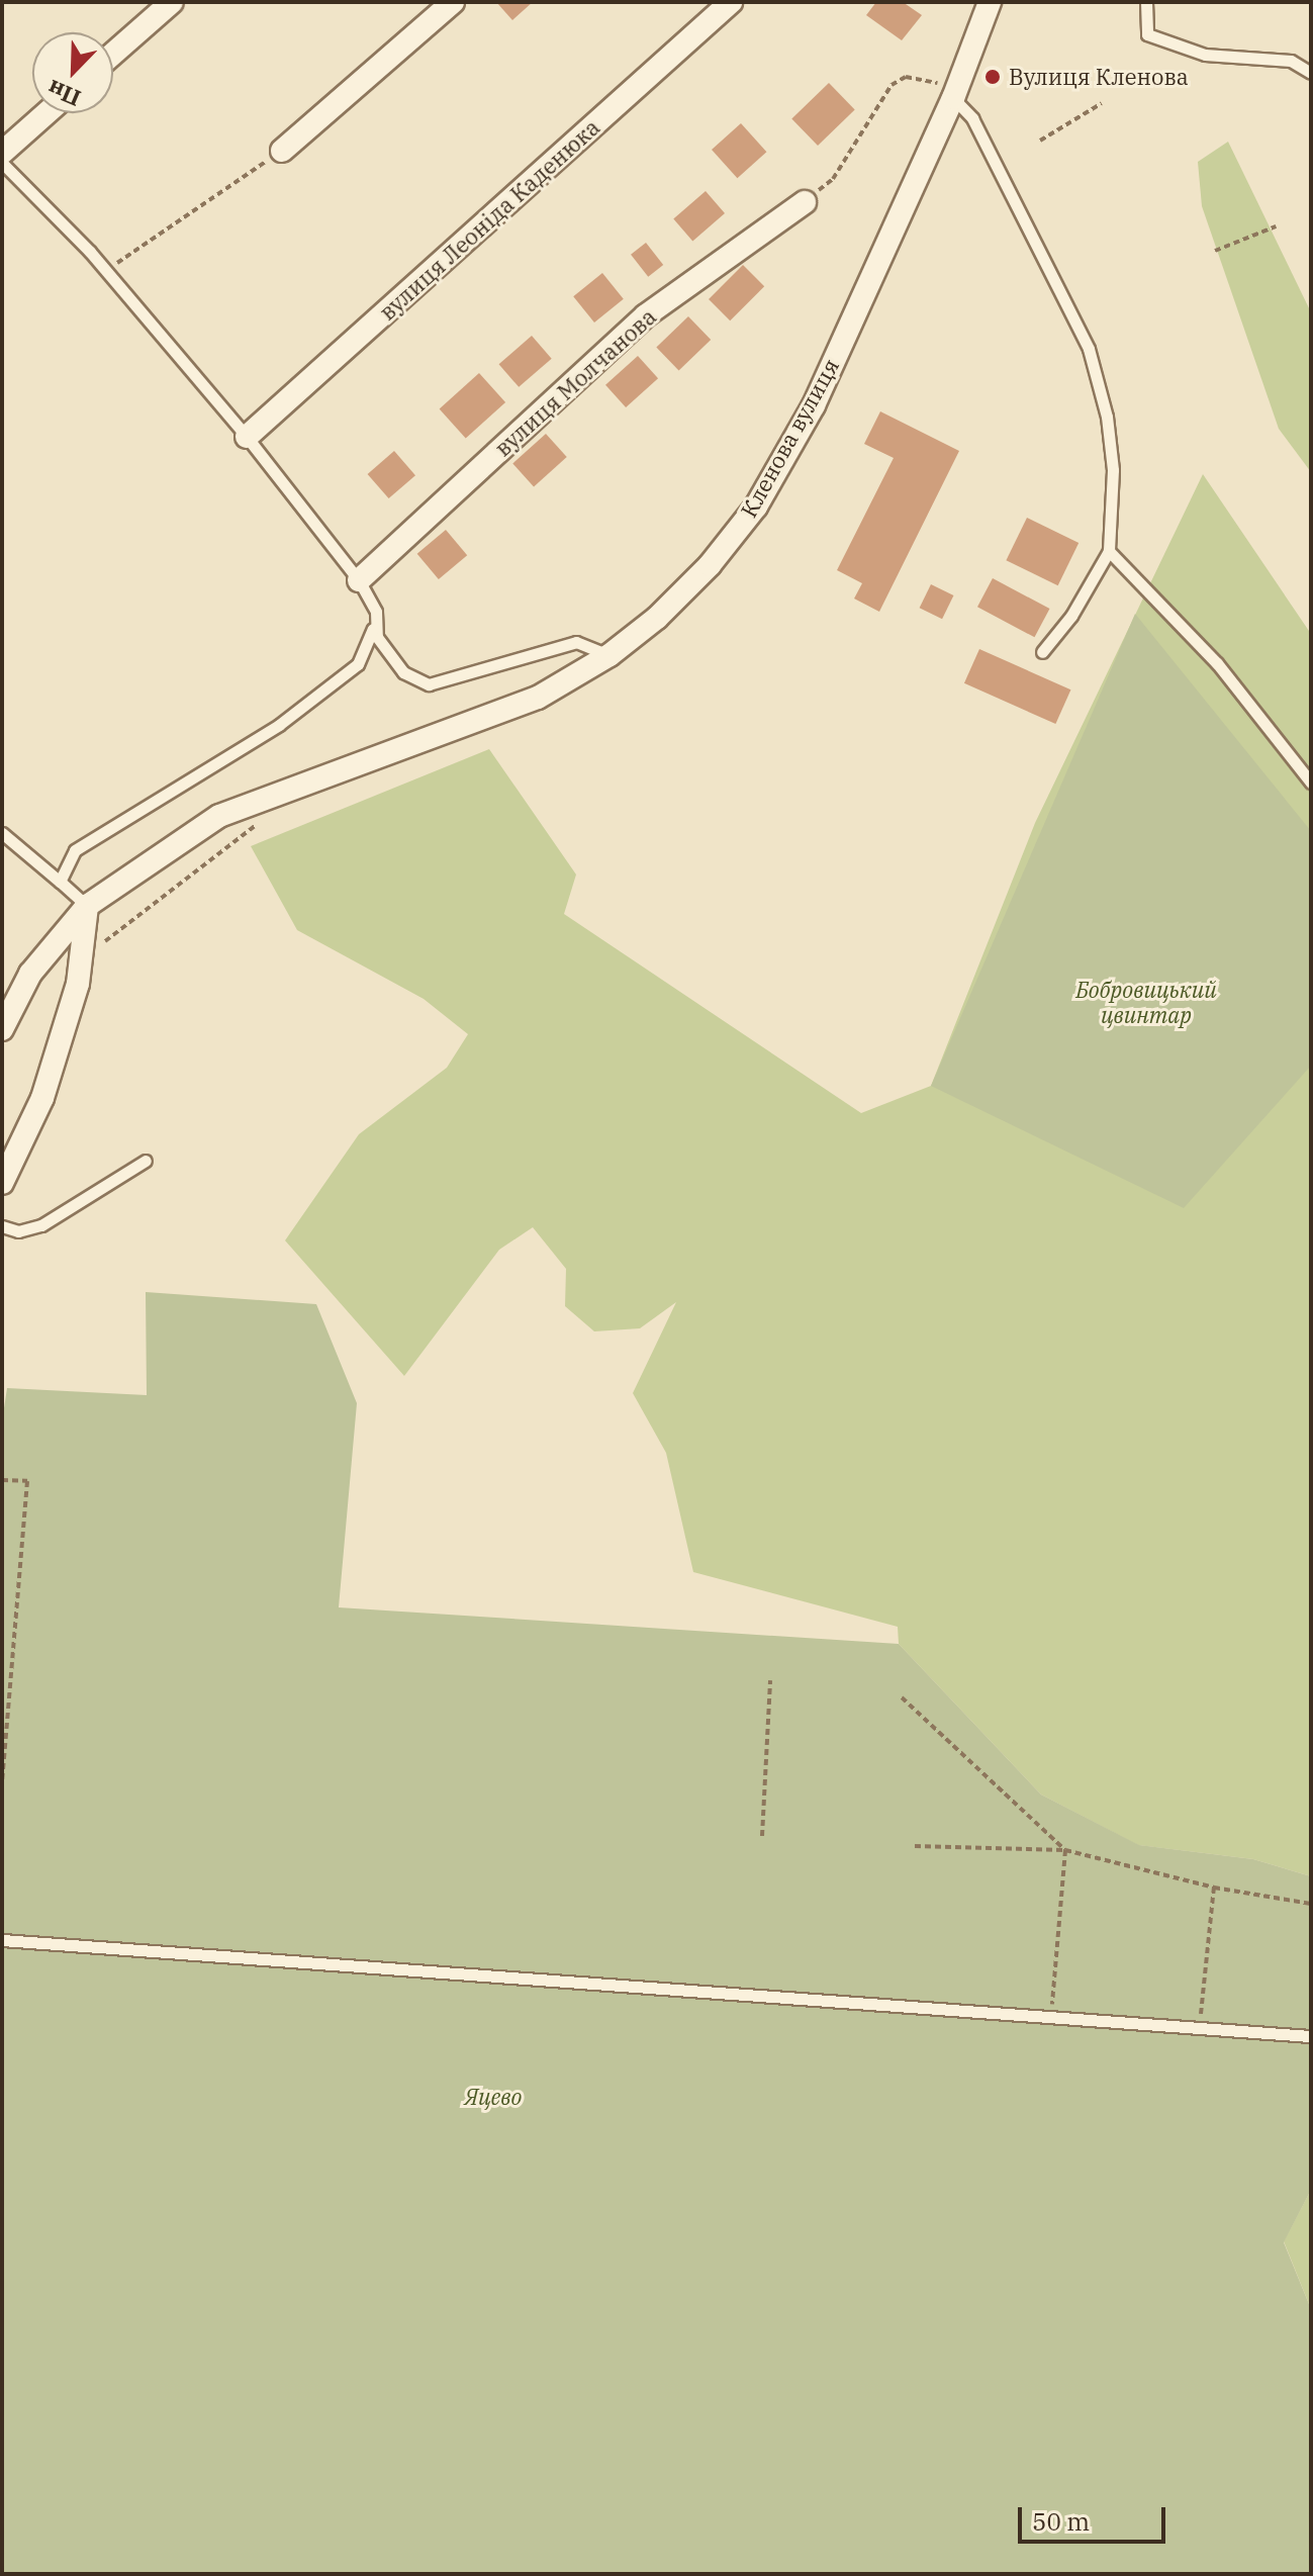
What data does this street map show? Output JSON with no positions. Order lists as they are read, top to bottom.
{
  "streets": {
    "street": ["вулиця Леоніда Каденюка", "вулиця Молчанова", "Кленова вулиця"]
  },
  "parks": ["Бобровицький цвинтар", "Яцево"],
  "places": ["Вулиця Кленова"],
  "scale_bar": "50 m",
  "north": "bottom left"
}
